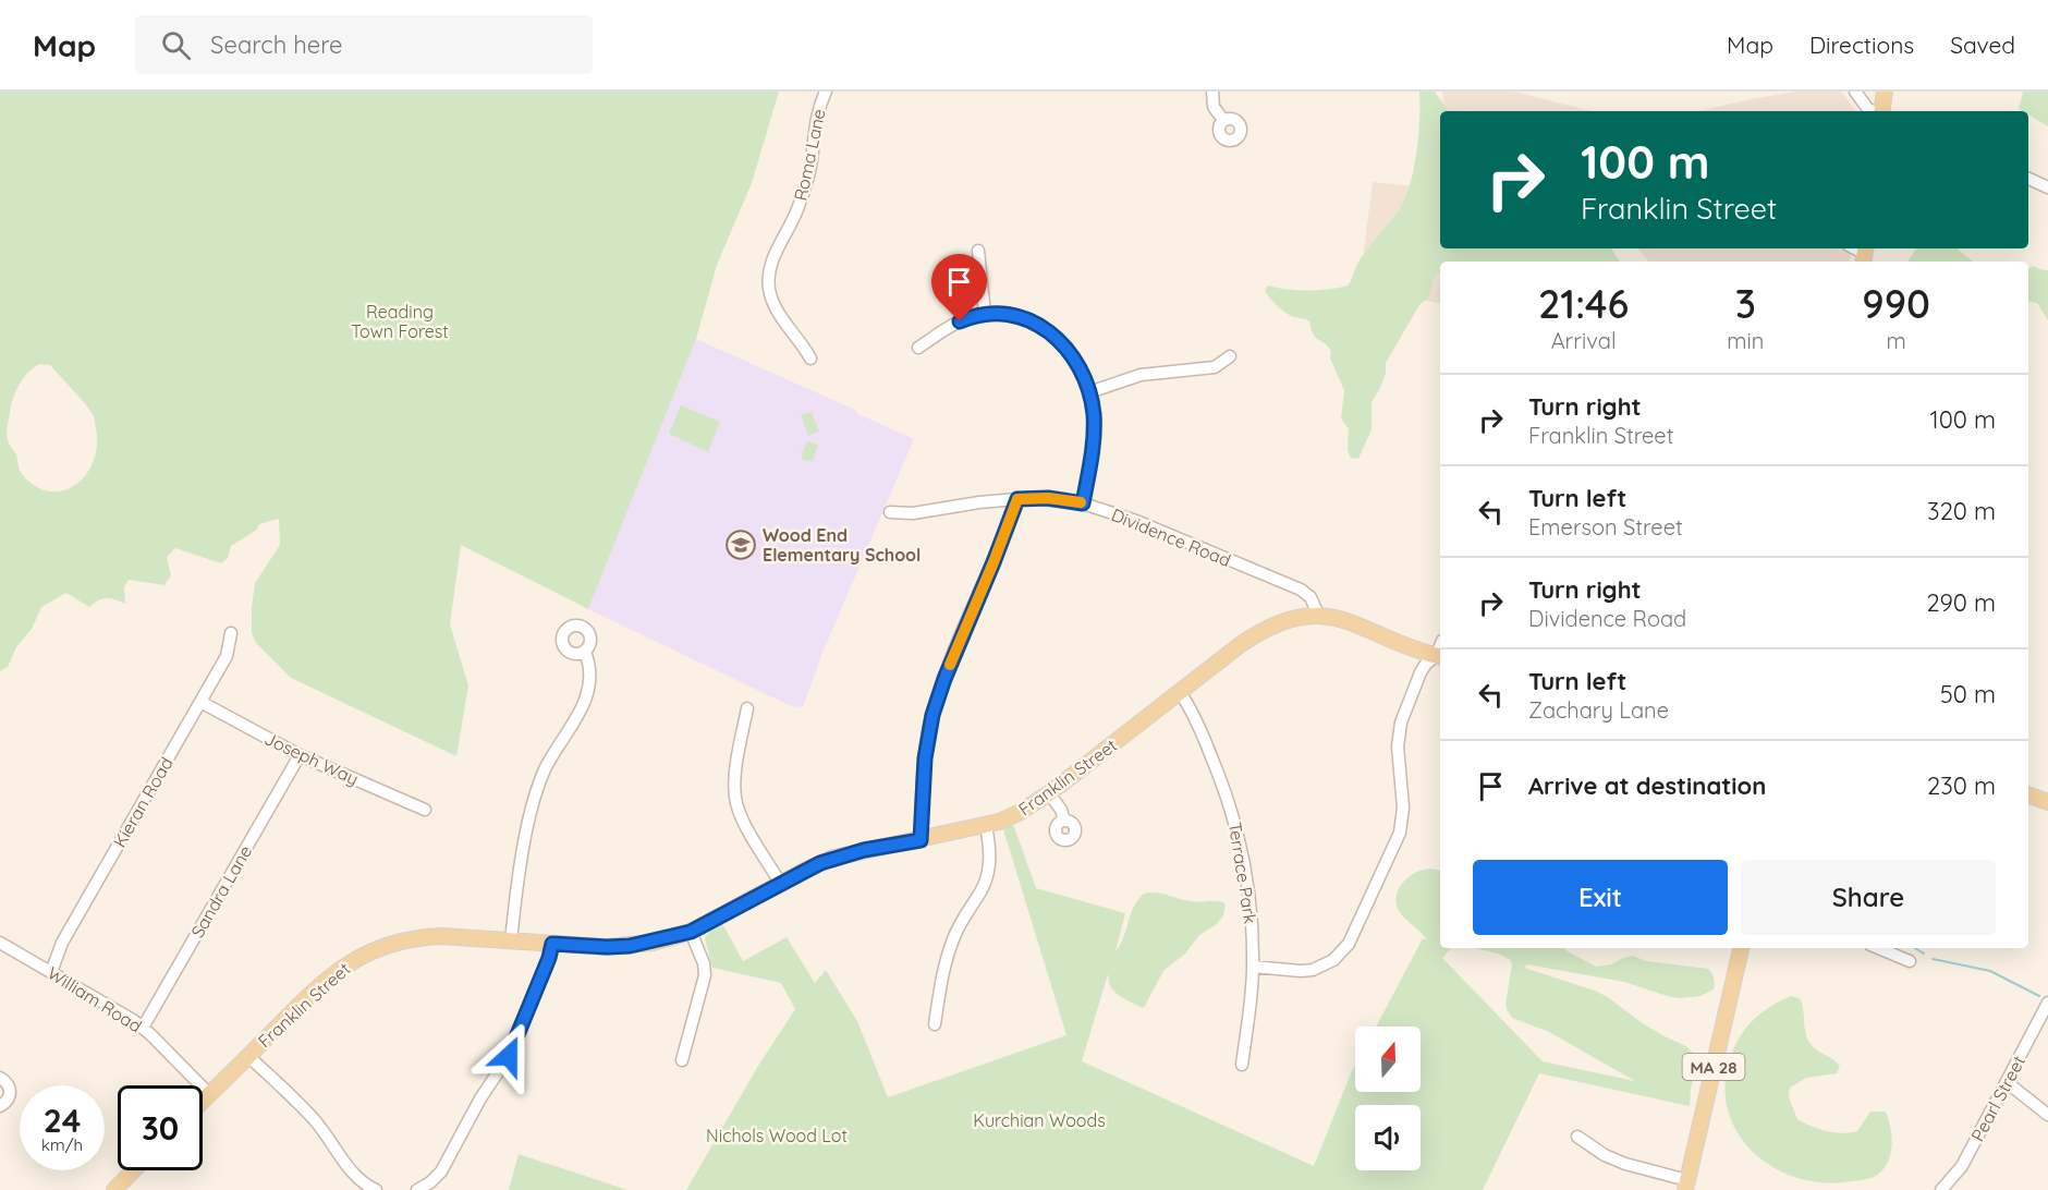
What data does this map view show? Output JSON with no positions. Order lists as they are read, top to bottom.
{
  "streets": {
    "main road": ["Franklin Street", "MA 28"],
    "street": [
      "Roma Lane",
      "Dividence Road",
      "Joseph Way",
      "Kieran Road",
      "Terrace Park",
      "Sandra Lane",
      "William Road",
      "Pearl Street"
    ]
  },
  "crossings": [
    ["Dividence Road", "Franklin Street"],
    ["Joseph Way", "Kieran Road"],
    ["Joseph Way", "Sandra Lane"],
    ["Franklin Street", "Terrace Park"],
    ["Franklin Street", "William Road"],
    ["Kieran Road", "William Road"],
    ["Sandra Lane", "William Road"]
  ],
  "parks": ["Reading Town Forest", "Kurchian Woods", "Nichols Wood Lot"],
  "places": {
    "school or university": ["Wood End Elementary School"]
  },
  "north": "top",
  "page": {
    "header": "Map",
    "search": "Search here",
    "nav": ["Map", "Directions", "Saved"],
    "turn": ["100 m", "Franklin Street"],
    "eta": [
      "21:46",
      "Arrival",
      "3",
      "min",
      "990",
      "m"
    ],
    "list": [
      {
        "name": "Turn right",
        "note": "Franklin Street",
        "value": "100 m"
      },
      {
        "name": "Turn left",
        "note": "Emerson Street",
        "value": "320 m"
      },
      {
        "name": "Turn right",
        "note": "Dividence Road",
        "value": "290 m"
      },
      {
        "name": "Turn left",
        "note": "Zachary Lane",
        "value": "50 m"
      },
      {
        "name": "Arrive at destination",
        "value": "230 m"
      }
    ],
    "buttons": ["Exit", "Share"],
    "speed": "24 km/h",
    "limit": "30"
  }
}
